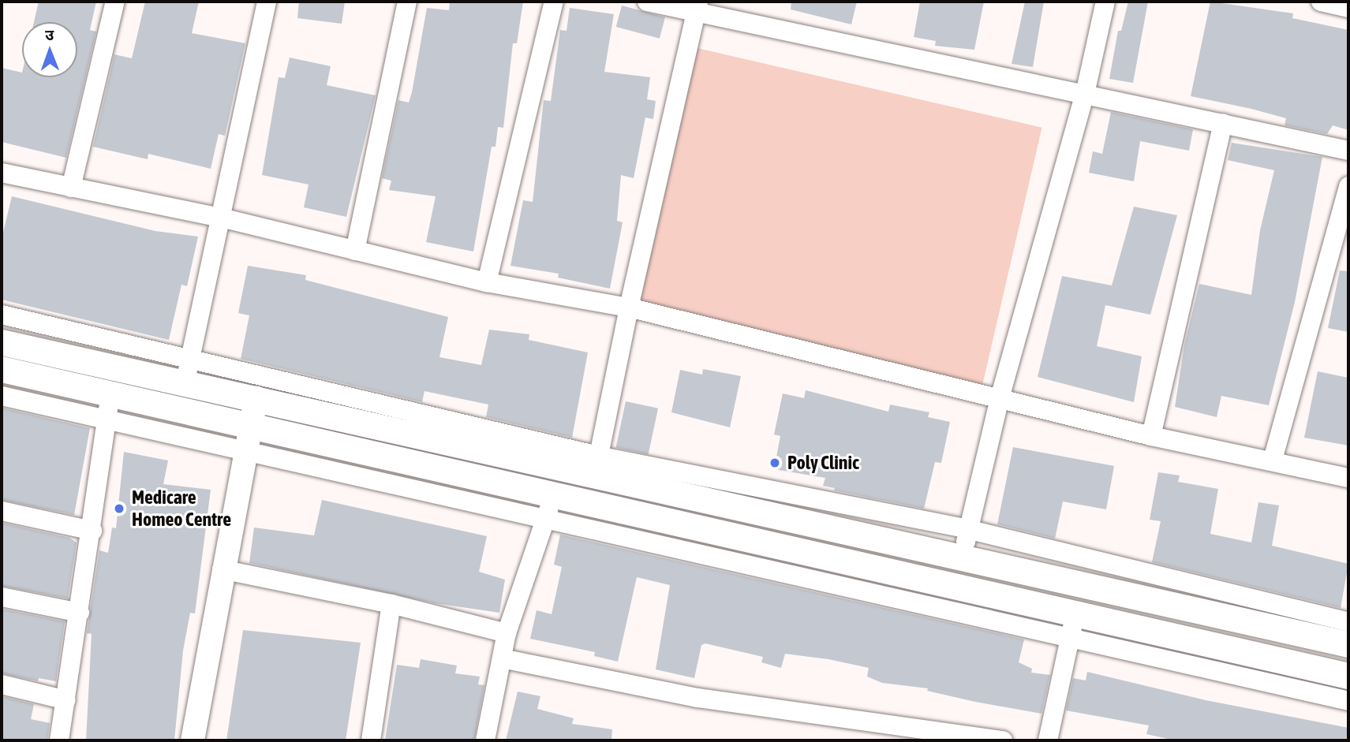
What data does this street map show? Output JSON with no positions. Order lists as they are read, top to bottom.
{
  "places": ["Poly Clinic", "Medicare Homeo Centre"],
  "north": "top"
}
